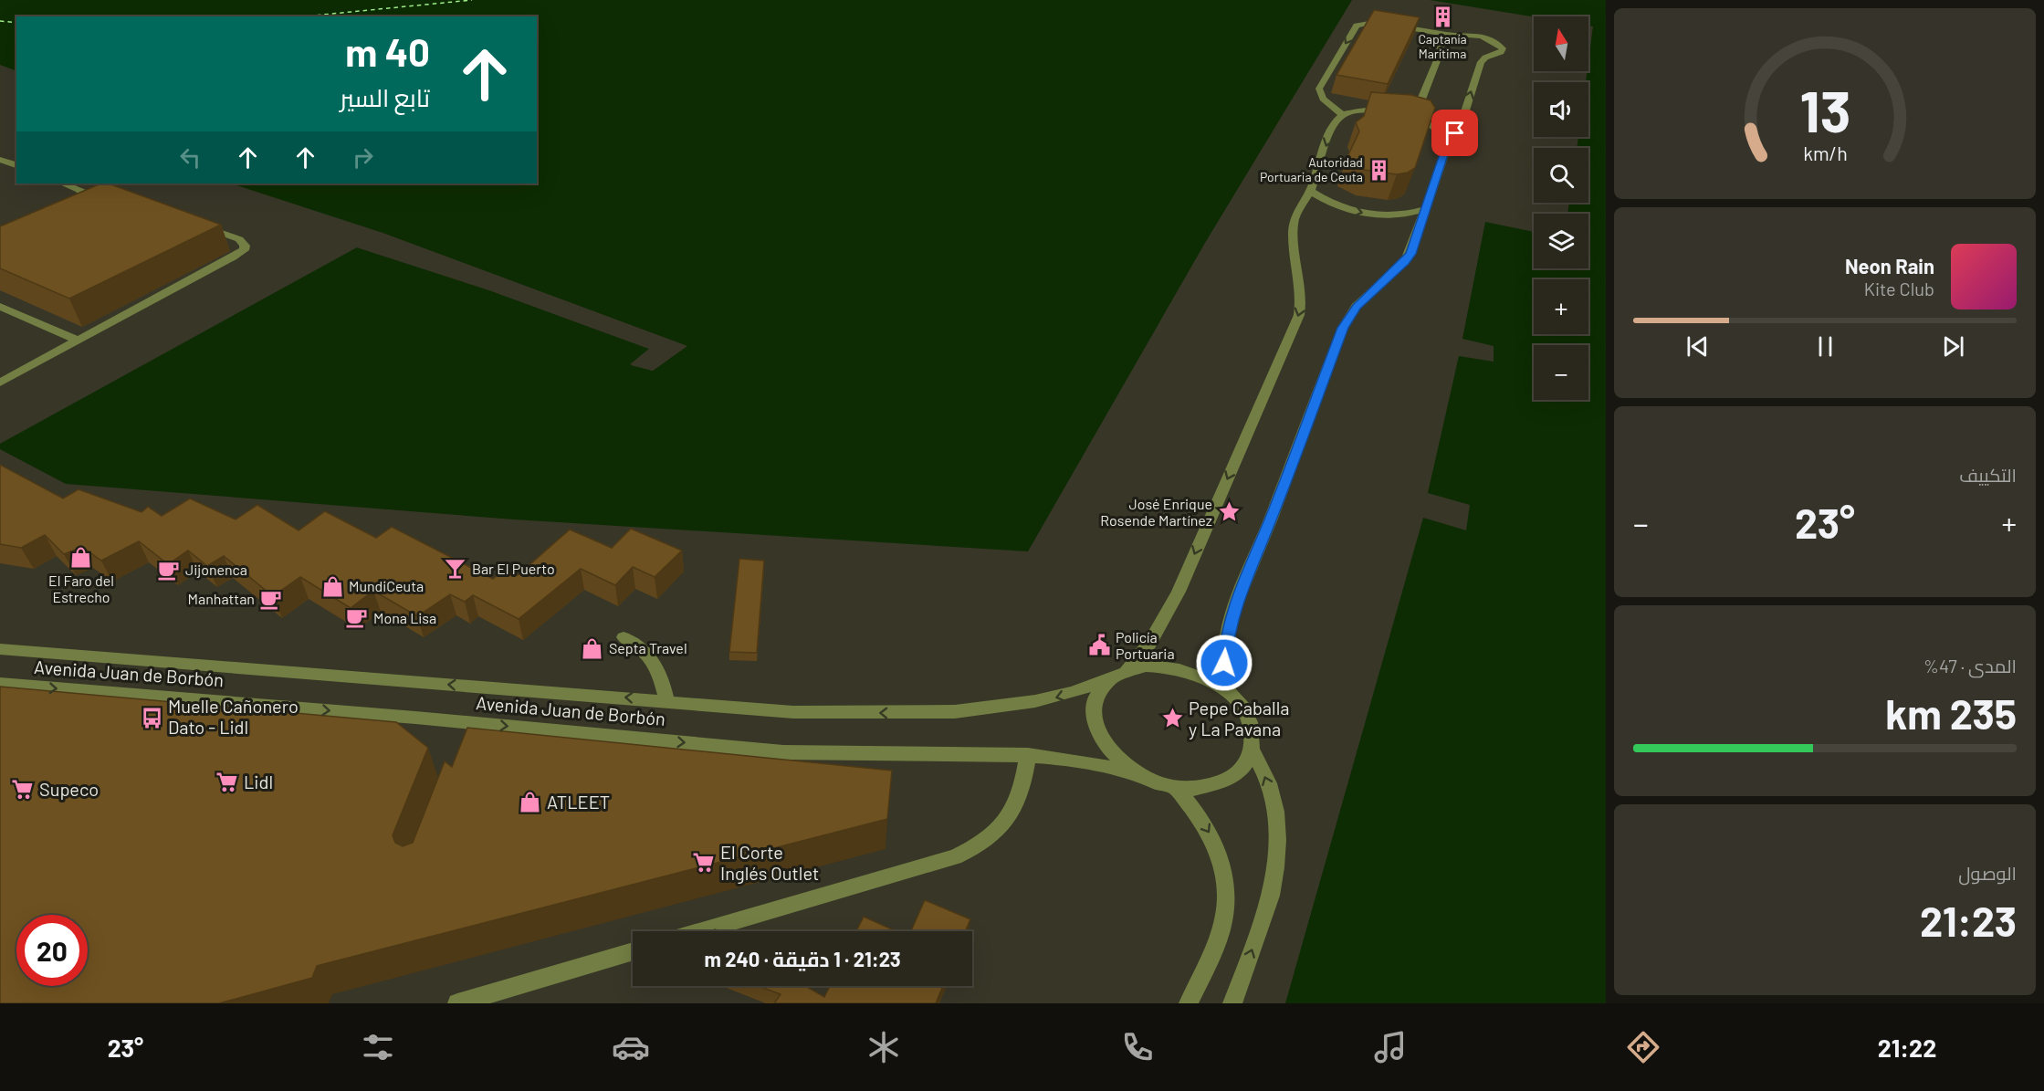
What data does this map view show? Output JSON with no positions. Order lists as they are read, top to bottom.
{
  "streets": {
    "street": ["Avenida Juan de Borbón"]
  },
  "places": {
    "building": ["Captanía Marítima", "Autoridad Portuaria de Ceuta"],
    "place": ["José Enrique Rosende Martínez", "Pepe Caballa y La Pavana"],
    "shop": [
      "El Faro del Estrecho",
      "MundiCeuta",
      "Septa Travel",
      "ATLEET"
    ],
    "bar": ["Bar El Puerto"],
    "cafe": ["Jijonenca", "Manhattan", "Mona Lisa"],
    "public building": ["Policía Portuaria"],
    "bus stop": ["Muelle Cañonero Dato - Lidl"],
    "supermarket": ["Lidl", "Supeco", "El Corte Inglés Outlet"]
  },
  "north": "top",
  "page": {
    "map_buttons": ["+", "−"],
    "turn": ["40 m", "تابع السير"],
    "song": ["Neon Rain", "Kite Club"],
    "tile": [
      "التكييف",
      ["المدى · 47%", "235 km"],
      ["الوصول", "21:23"]
    ],
    "heat": ["−", "23°", "+"],
    "limit": "20",
    "trip": "21:23 · 1 دقيقة · 240 m",
    "tabs": ["21:22", "23°"],
    "gauge": ["13", "km/h"]
  }
}
